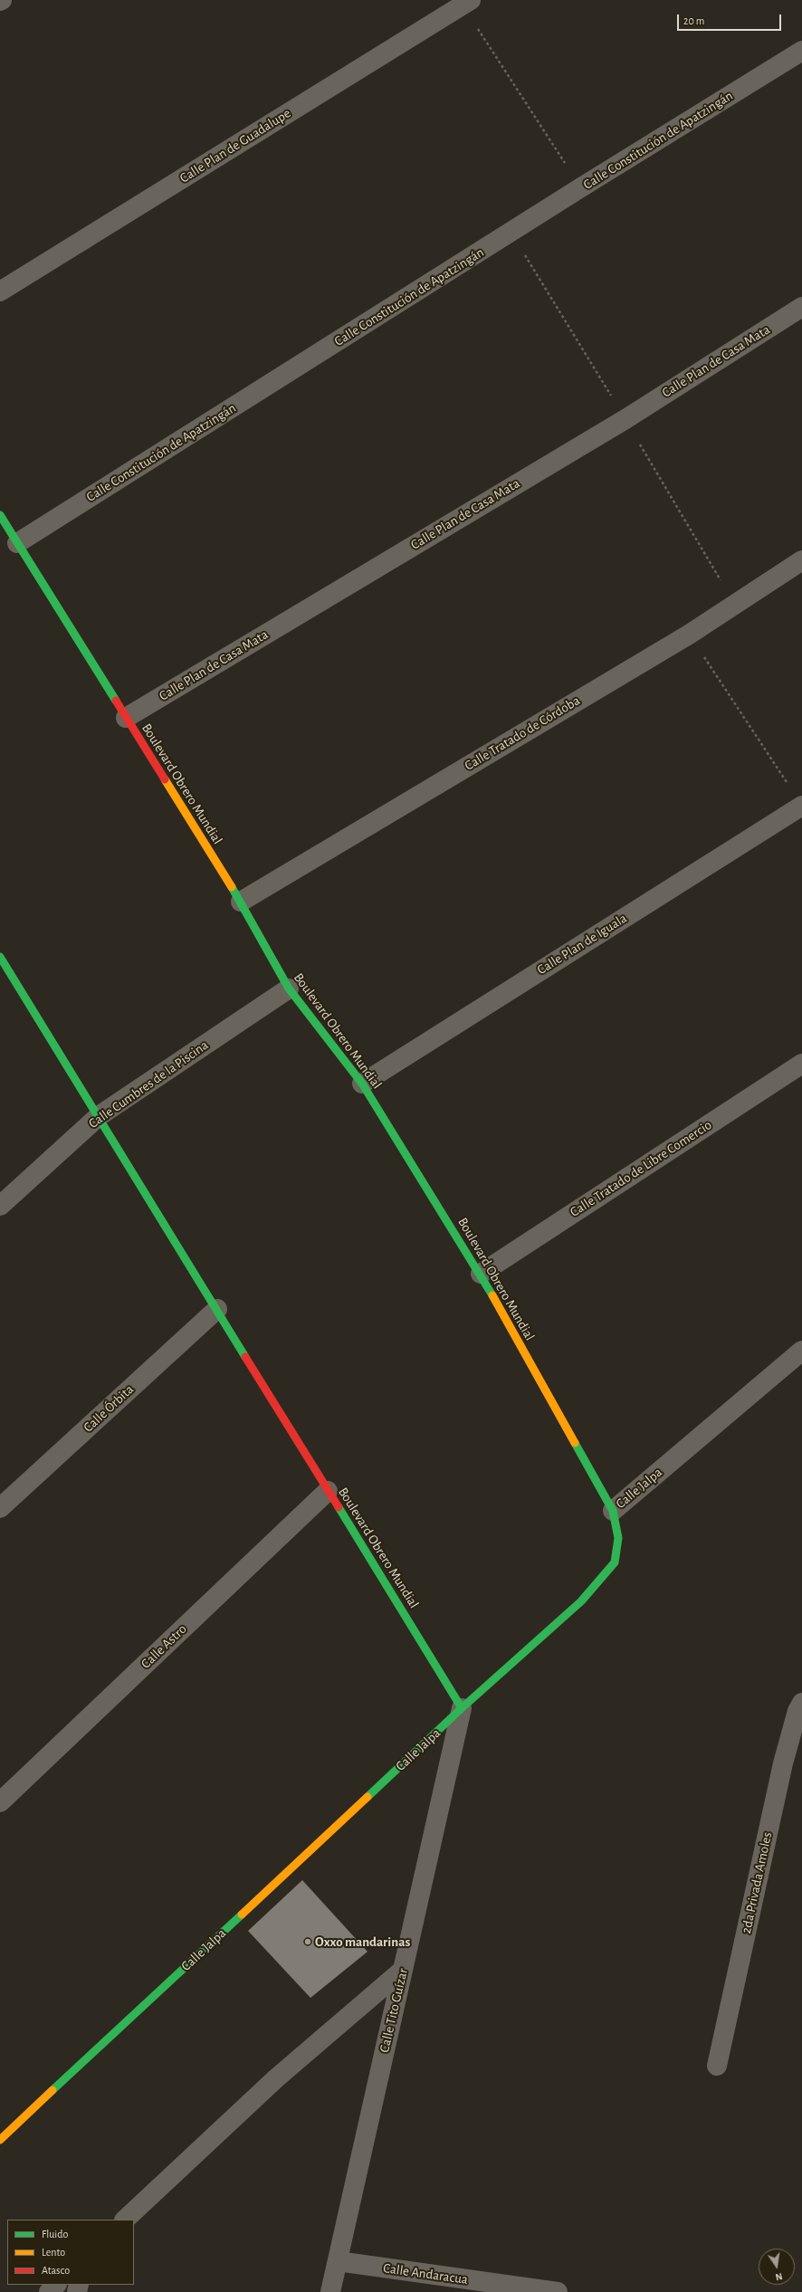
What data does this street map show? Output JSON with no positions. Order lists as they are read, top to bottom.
{
  "streets": {
    "street": [
      "Calle Constitución de Apatzingán",
      "Calle Plan de Guadalupe",
      "Calle Plan de Casa Mata",
      "Calle Tratado de Córdoba",
      "Boulevard Obrero Mundial",
      "Calle Plan de Iguala",
      "Calle Cumbres de la Piscina",
      "Calle Tratado de Libre Comercio",
      "Calle Órbita",
      "Calle Jalpa",
      "Calle Astro",
      "2da Privada Amoles",
      "Calle Tito Guízar",
      "Calle Andaracua"
    ]
  },
  "crossings": [
    ["Calle Constitución de Apatzingán", "Boulevard Obrero Mundial"],
    ["Calle Plan de Casa Mata", "Boulevard Obrero Mundial"],
    ["Calle Tratado de Córdoba", "Boulevard Obrero Mundial"],
    ["Boulevard Obrero Mundial", "Calle Plan de Iguala"],
    ["Boulevard Obrero Mundial", "Calle Cumbres de la Piscina"],
    ["Boulevard Obrero Mundial", "Calle Tratado de Libre Comercio"],
    ["Boulevard Obrero Mundial", "Calle Órbita"],
    ["Boulevard Obrero Mundial", "Calle Jalpa"],
    ["Boulevard Obrero Mundial", "Calle Astro"],
    ["Boulevard Obrero Mundial", "Calle Tito Guízar"],
    ["Calle Jalpa", "Calle Tito Guízar"],
    ["Calle Tito Guízar", "Calle Andaracua"]
  ],
  "places": ["Oxxo mandarinas"],
  "legend": ["Fluido", "Lento", "Atasco"],
  "scale_bar": "20 m",
  "north": "bottom"
}
